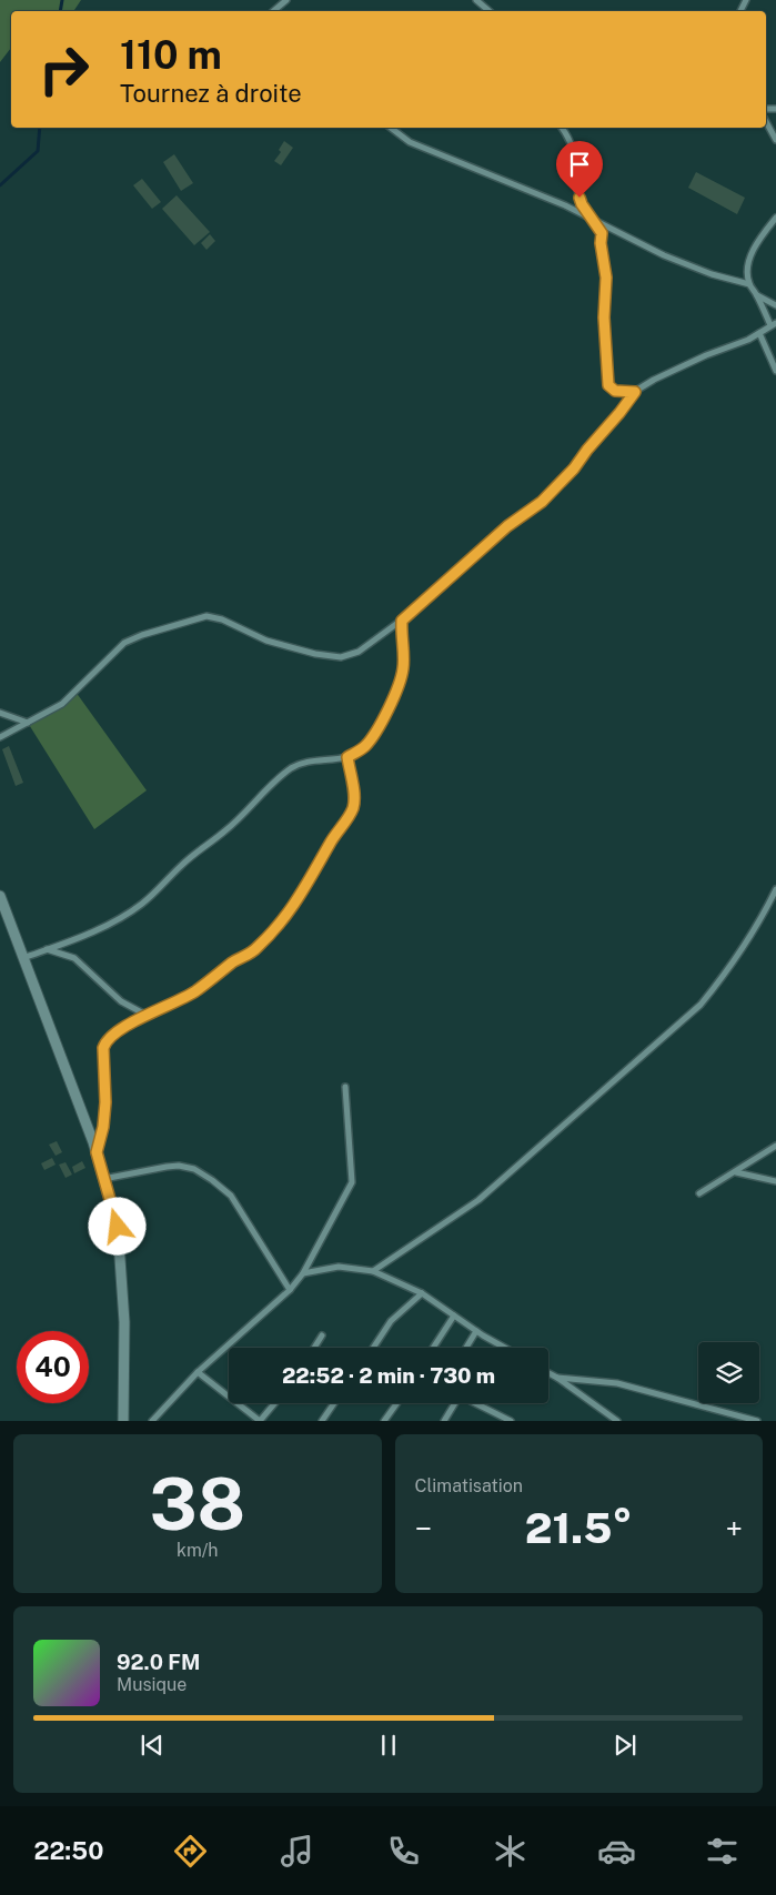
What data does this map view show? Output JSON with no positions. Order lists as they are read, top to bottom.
{
  "page": {
    "turn": ["110 m", "Tournez à droite"],
    "limit": "40",
    "trip": "22:52 · 2 min · 730 m",
    "tile": [
      ["38", "km/h"],
      "Climatisation"
    ],
    "heat": ["−", "21.5°", "+"],
    "song": ["92.0 FM", "Musique"],
    "tabs": "22:50"
  }
}
